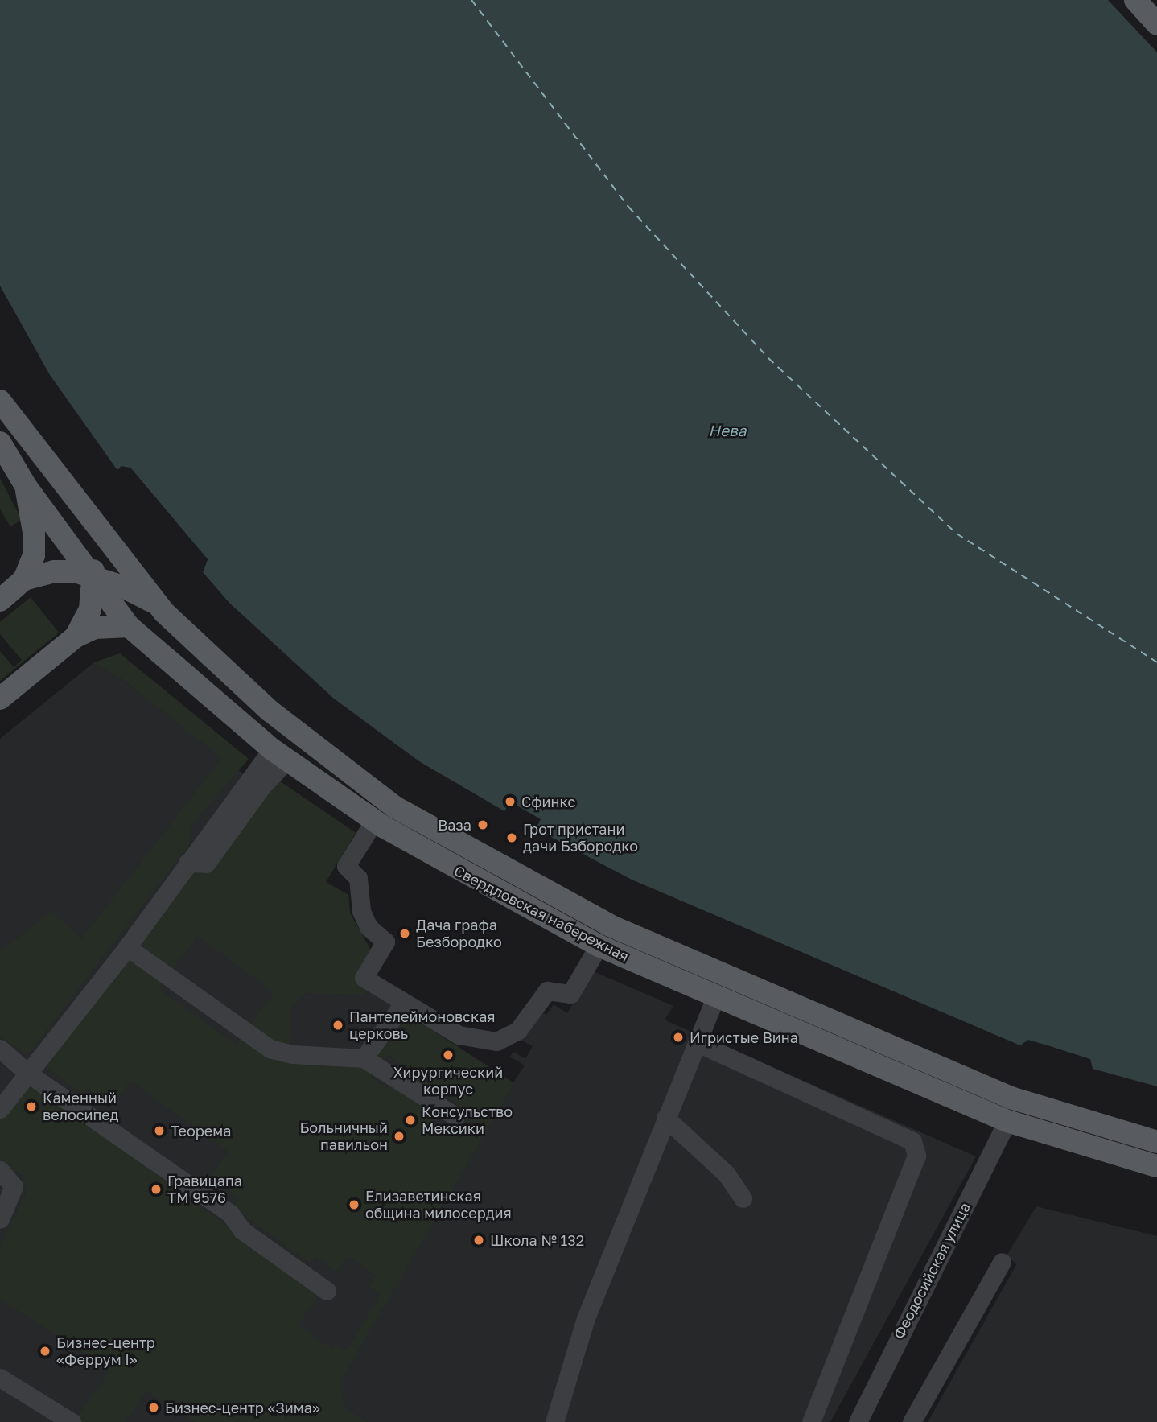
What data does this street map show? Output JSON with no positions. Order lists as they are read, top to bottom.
{
  "streets": {
    "main road": ["Свердловская набережная"],
    "street": ["Феодосийская улица"]
  },
  "crossings": [
    ["Свердловская набережная", "Феодосийская улица"]
  ],
  "water": ["Нева"],
  "places": [
    "Сфинкс",
    "Ваза",
    "Грот пристани дачи Бзбородко",
    "Дача графа Безбородко",
    "Пантелеймоновская церковь",
    "Игристые Вина",
    "Хирургический корпус",
    "Каменный велосипед",
    "Консульство Мексики",
    "Теорема",
    "Больничный павильон",
    "Гравицапа ТМ 9576",
    "Елизаветинская община милосердия",
    "Школа № 132",
    "Бизнес-центр «Феррум I»",
    "Бизнес-центр «Зима»"
  ]
}
